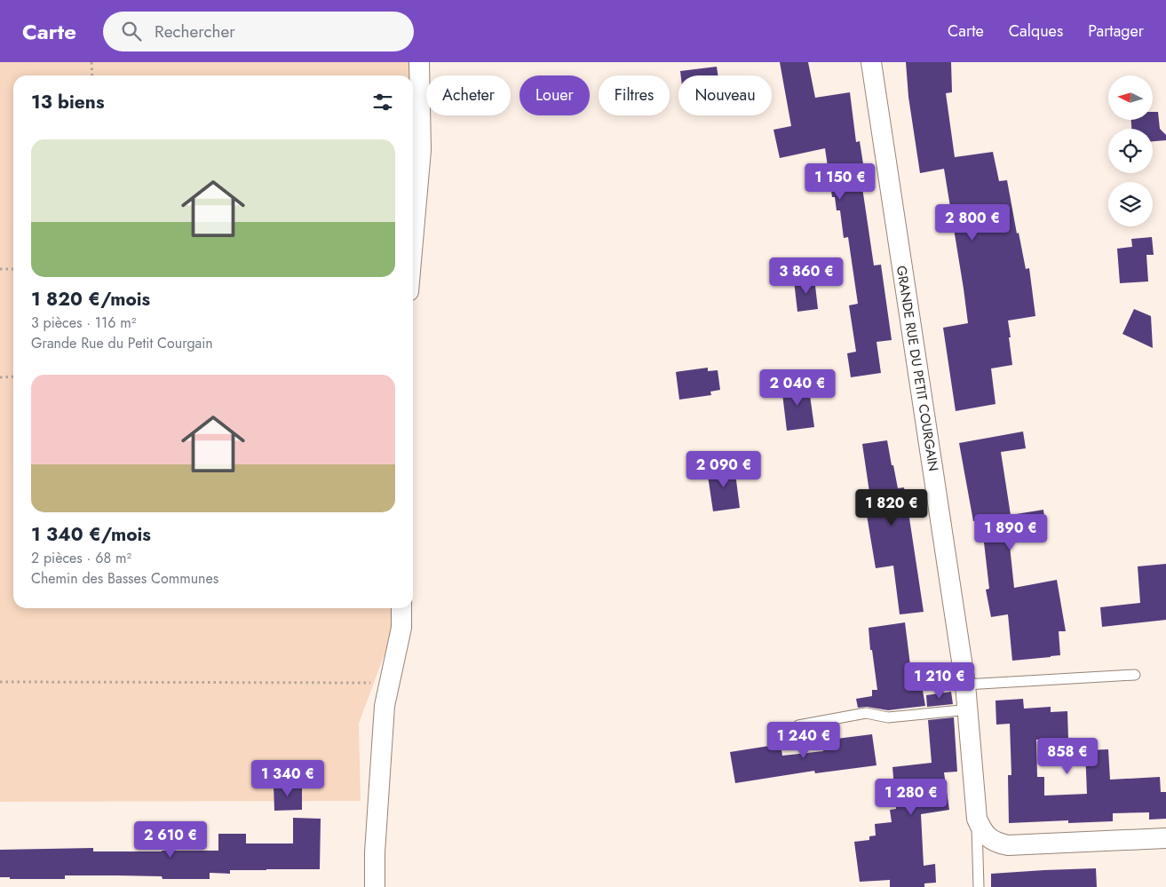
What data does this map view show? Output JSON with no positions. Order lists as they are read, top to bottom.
{
  "streets": {
    "street": ["GRANDE RUE DU PETIT COURGAIN"]
  },
  "north": "left",
  "page": {
    "header": "Carte",
    "search": "Rechercher",
    "nav": ["Carte", "Calques", "Partager"],
    "chip": [
      "Acheter",
      "Louer",
      "Filtres",
      "Nouveau"
    ],
    "heading": "13 biens",
    "list": [
      {
        "name": "1 820 €/mois",
        "note": "3 pièces · 116 m² · Grande Rue du Petit Courgain"
      },
      {
        "name": "1 340 €/mois",
        "note": "2 pièces · 68 m² · Chemin des Basses Communes"
      }
    ],
    "price": [
      "1 150 €",
      "2 800 €",
      "3 860 €",
      "2 040 €",
      "2 090 €",
      "1 820 €",
      "1 890 €",
      "1 210 €",
      "1 240 €",
      "858 €",
      "1 340 €",
      "1 280 €",
      "2 610 €"
    ]
  }
}
